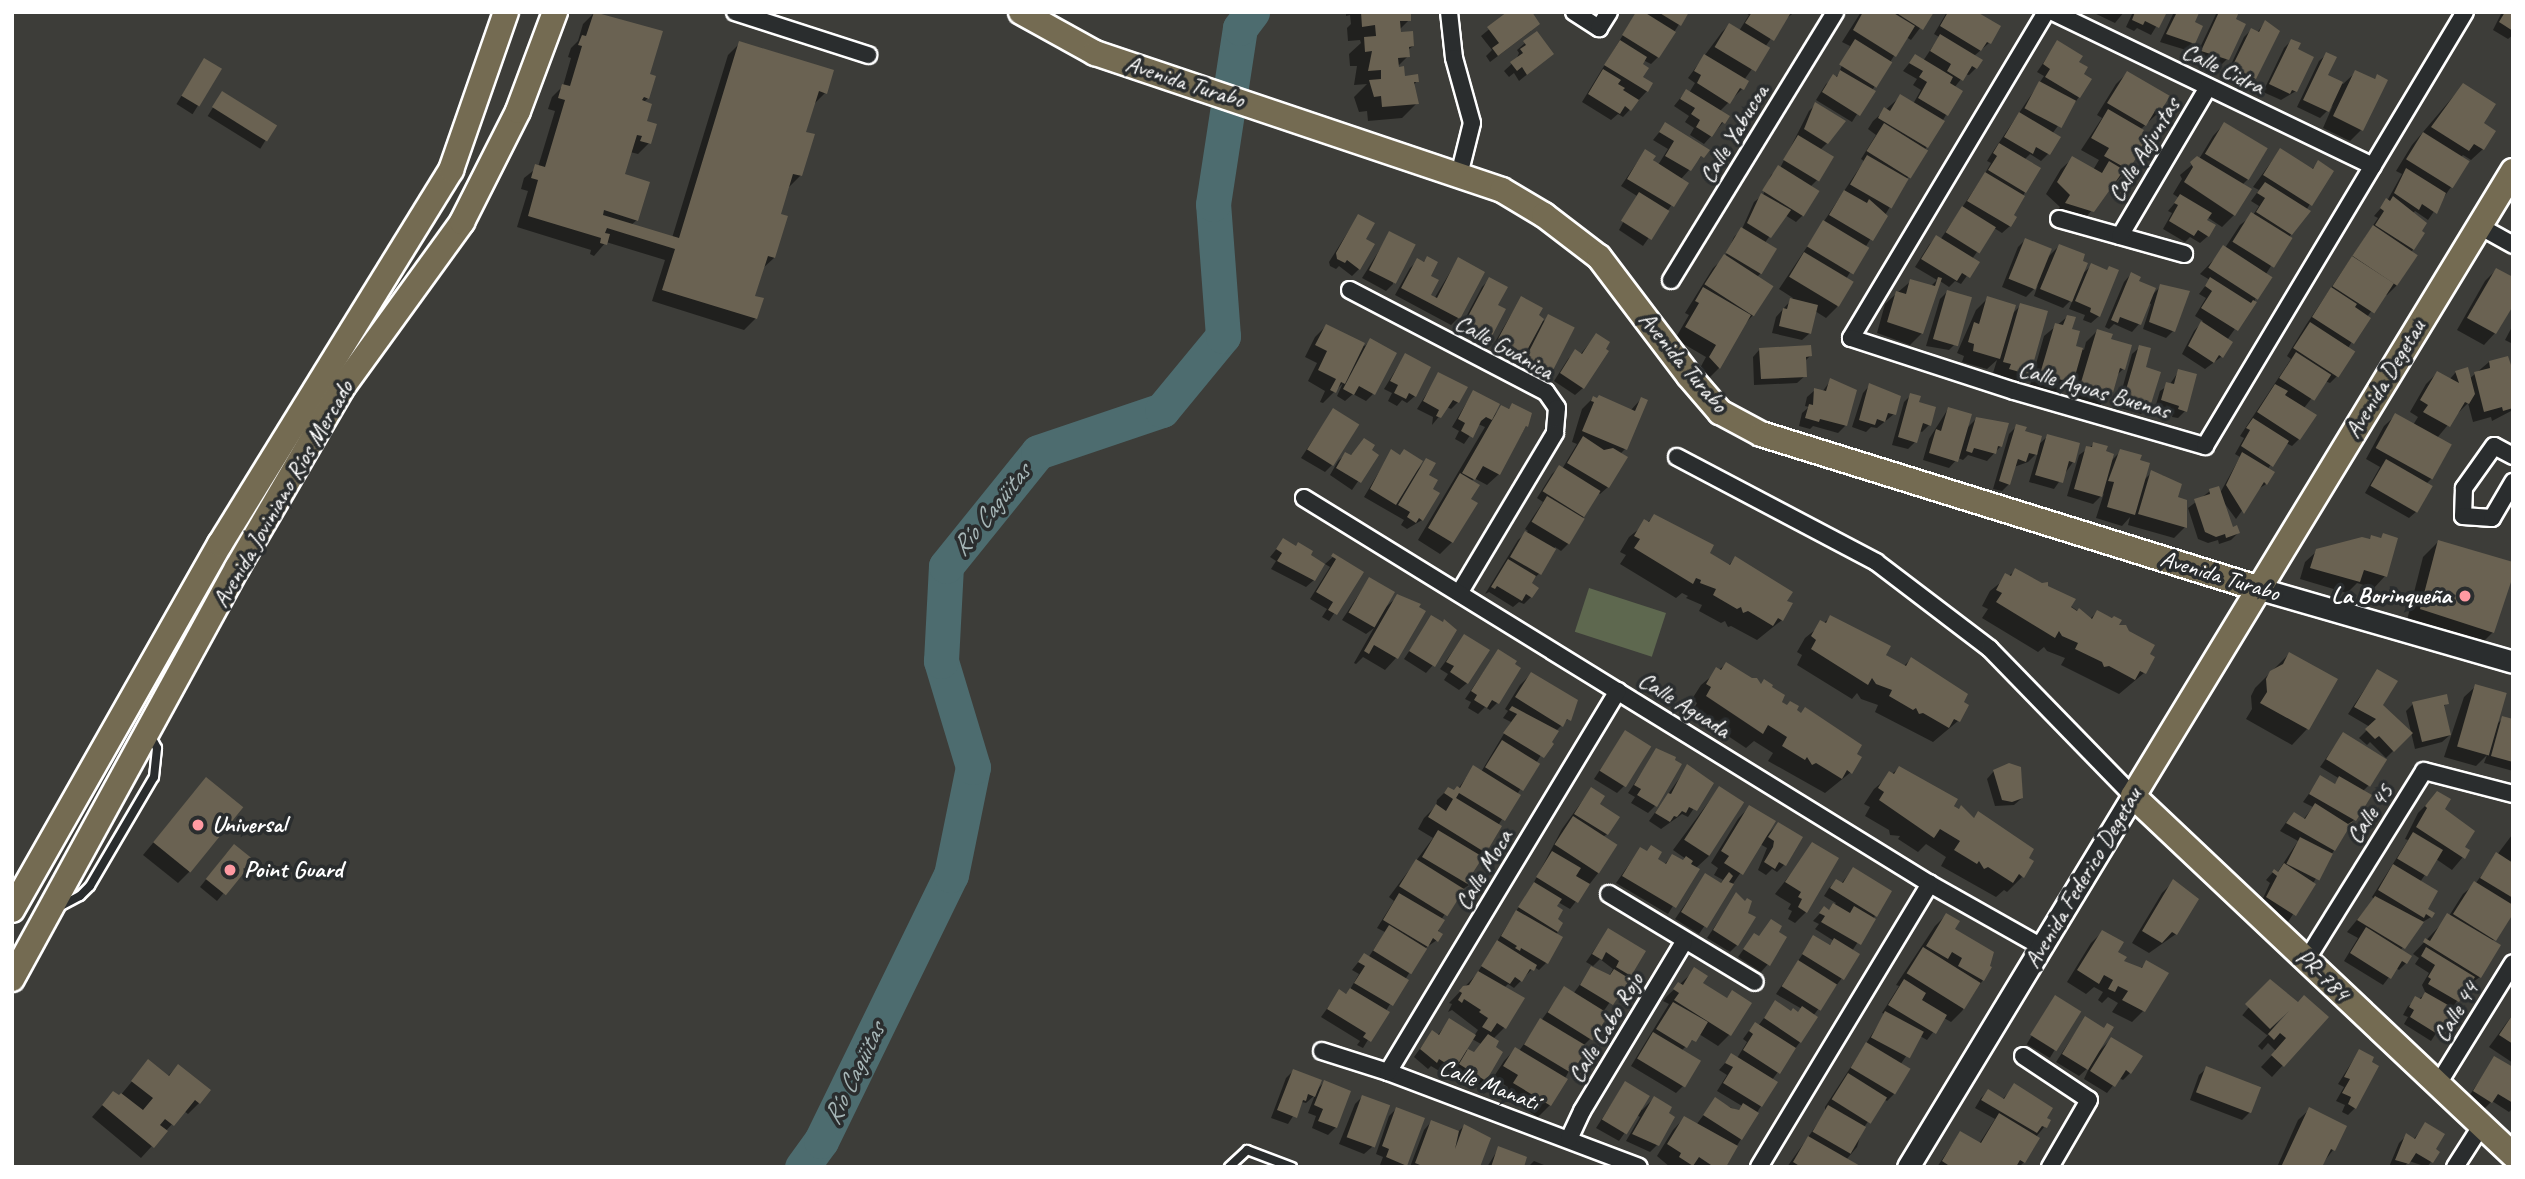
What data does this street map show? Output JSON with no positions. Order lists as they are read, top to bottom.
{
  "streets": {
    "main road": [
      "Avenida Turabo",
      "Avenida Degetau",
      "Avenida Joviniano Ríos Mercado",
      "Avenida Federico Degetau",
      "PR-784"
    ],
    "street": [
      "Calle Cidra",
      "Calle Yabucoa",
      "Calle Adjuntas",
      "Calle Guánica",
      "Calle Aguas Buenas",
      "Calle Aguada",
      "Calle 45",
      "Calle Moca",
      "Calle 44",
      "Calle Cabo Rojo",
      "Calle Manatí"
    ]
  },
  "crossings": [
    ["Calle Cidra", "Calle Adjuntas"],
    ["Calle Cidra", "Calle Aguas Buenas"],
    ["Avenida Turabo", "Avenida Degetau"],
    ["Avenida Turabo", "Avenida Federico Degetau"],
    ["Calle Guánica", "Calle Aguada"],
    ["Avenida Degetau", "Avenida Federico Degetau"],
    ["Calle Aguada", "Calle Moca"],
    ["Calle Aguada", "Avenida Federico Degetau"],
    ["Calle 45", "PR-784"],
    ["Calle Moca", "Calle Manatí"],
    ["Avenida Federico Degetau", "PR-784"],
    ["PR-784", "Calle 44"],
    ["Calle Cabo Rojo", "Calle Manatí"]
  ],
  "water": ["Río Cagüitas"],
  "places": ["La Borinqueña", "Universal", "Point Guard"]
}
